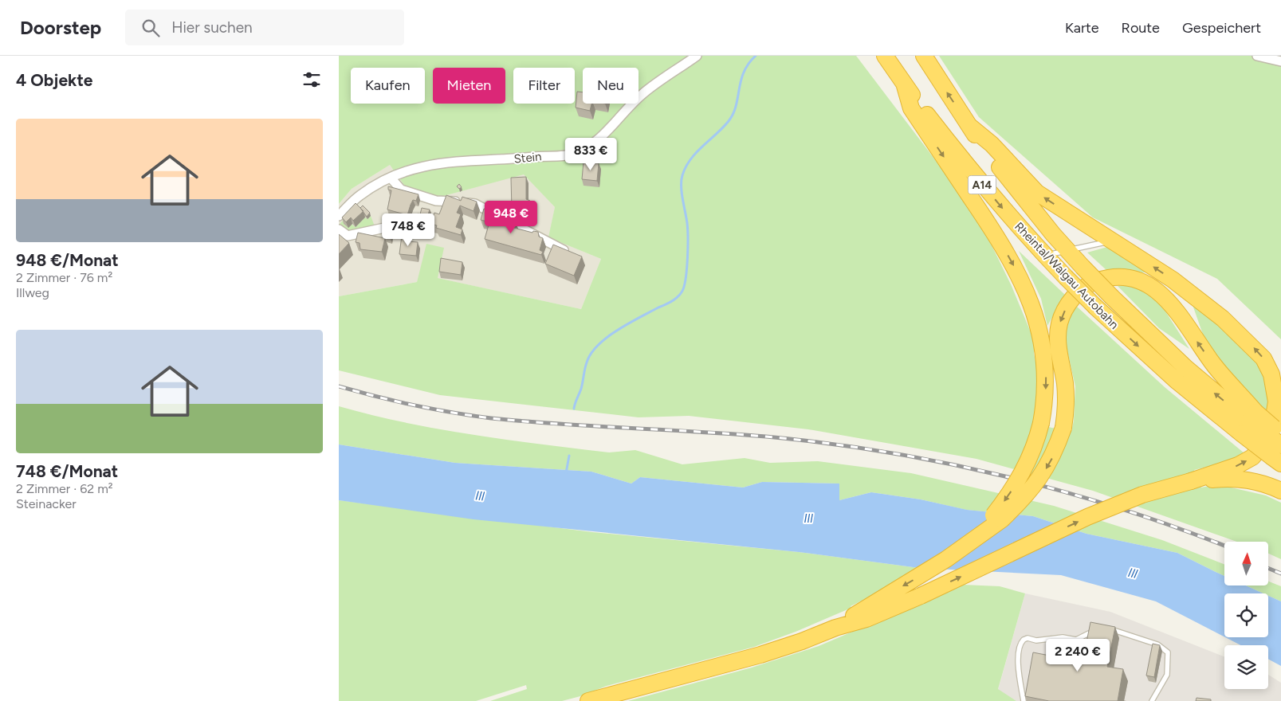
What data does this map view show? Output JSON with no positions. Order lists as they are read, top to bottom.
{
  "streets": {
    "highway": ["A14", "Rheintal/Walgau Autobahn"],
    "street": ["Stein"]
  },
  "water": ["Ill"],
  "north": "top",
  "page": {
    "header": "Doorstep",
    "search": "Hier suchen",
    "nav": ["Karte", "Route", "Gespeichert"],
    "heading": "4 Objekte",
    "chip": [
      "Kaufen",
      "Mieten",
      "Filter",
      "Neu"
    ],
    "list": [
      {
        "name": "948 €/Monat",
        "note": "2 Zimmer · 76 m² · Illweg"
      },
      {
        "name": "748 €/Monat",
        "note": "2 Zimmer · 62 m² · Steinacker"
      }
    ],
    "price": [
      "833 €",
      "948 €",
      "748 €",
      "2 240 €"
    ]
  }
}
